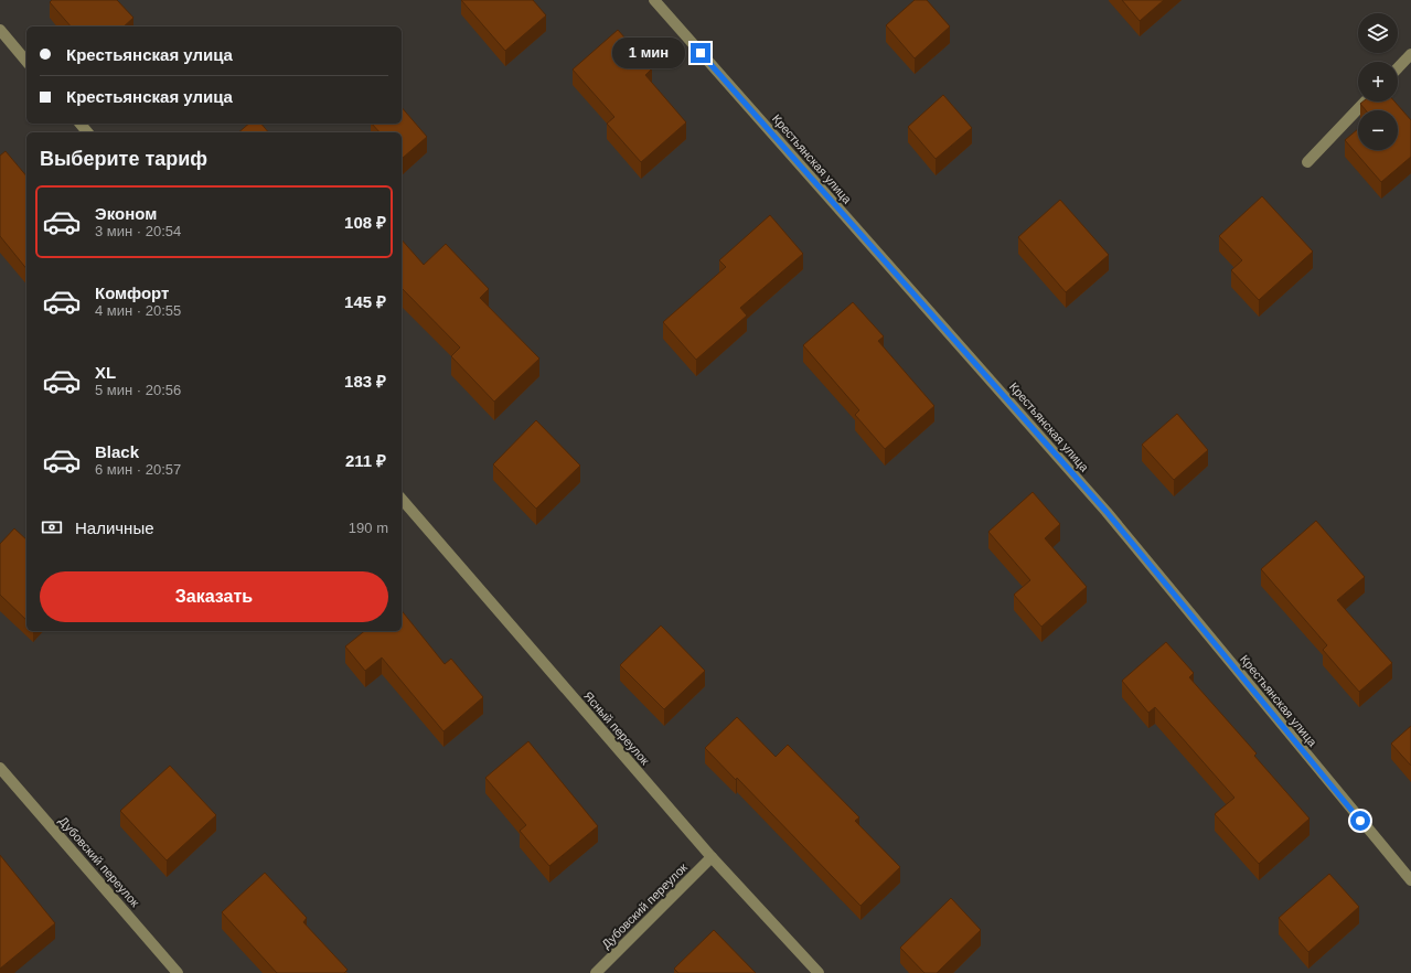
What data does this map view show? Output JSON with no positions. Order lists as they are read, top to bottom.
{
  "streets": {
    "street": ["Крестьянская улица", "Ясный переулок", "Дубовский переулок"]
  },
  "crossings": [
    ["Ясный переулок", "Дубовский переулок"]
  ],
  "page": {
    "map_buttons": ["+", "−"],
    "banner": ["Крестьянская улица", "Крестьянская улица"],
    "bubble": "1 мин",
    "heading": "Выберите тариф",
    "list": [
      {
        "name": "Эконом",
        "note": "3 мин · 20:54",
        "value": "108 ₽"
      },
      {
        "name": "Комфорт",
        "note": "4 мин · 20:55",
        "value": "145 ₽"
      },
      {
        "name": "XL",
        "note": "5 мин · 20:56",
        "value": "183 ₽"
      },
      {
        "name": "Black",
        "note": "6 мин · 20:57",
        "value": "211 ₽"
      }
    ],
    "pay": ["Наличные", "190 m"],
    "buttons": "Заказать"
  }
}
